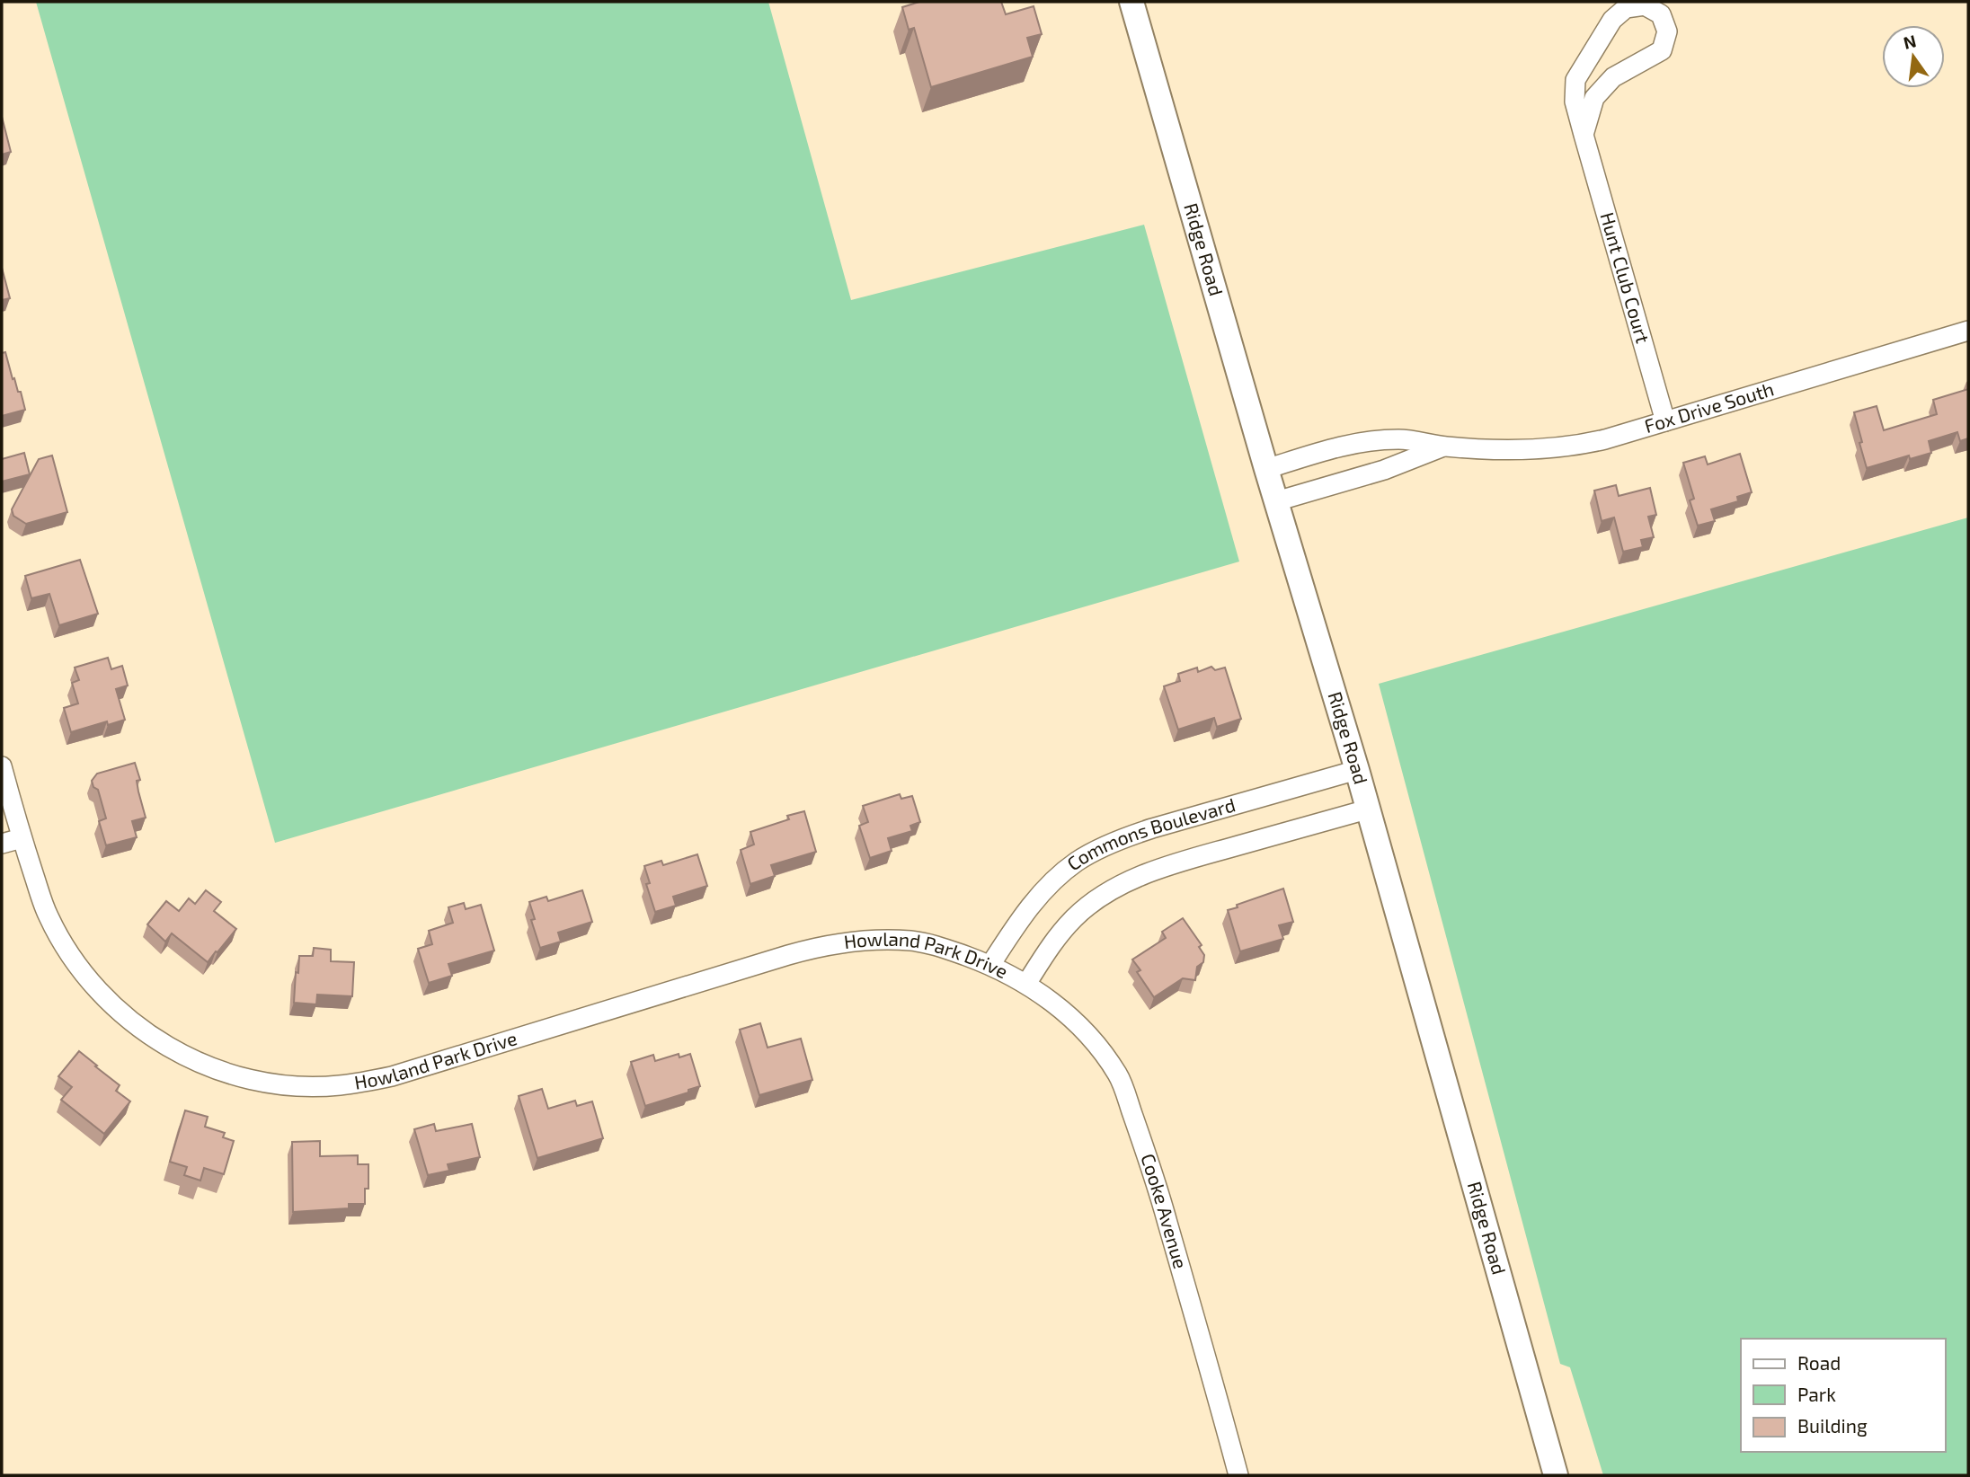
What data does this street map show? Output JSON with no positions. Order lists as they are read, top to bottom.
{
  "streets": {
    "street": [
      "Ridge Road",
      "Hunt Club Court",
      "Fox Drive South",
      "Commons Boulevard",
      "Howland Park Drive",
      "Cooke Avenue"
    ]
  },
  "crossings": [
    ["Ridge Road", "Fox Drive South"],
    ["Ridge Road", "Commons Boulevard"],
    ["Hunt Club Court", "Fox Drive South"],
    ["Commons Boulevard", "Howland Park Drive"],
    ["Commons Boulevard", "Cooke Avenue"],
    ["Howland Park Drive", "Cooke Avenue"]
  ],
  "legend": ["Road", "Park", "Building"],
  "north": "top"
}
